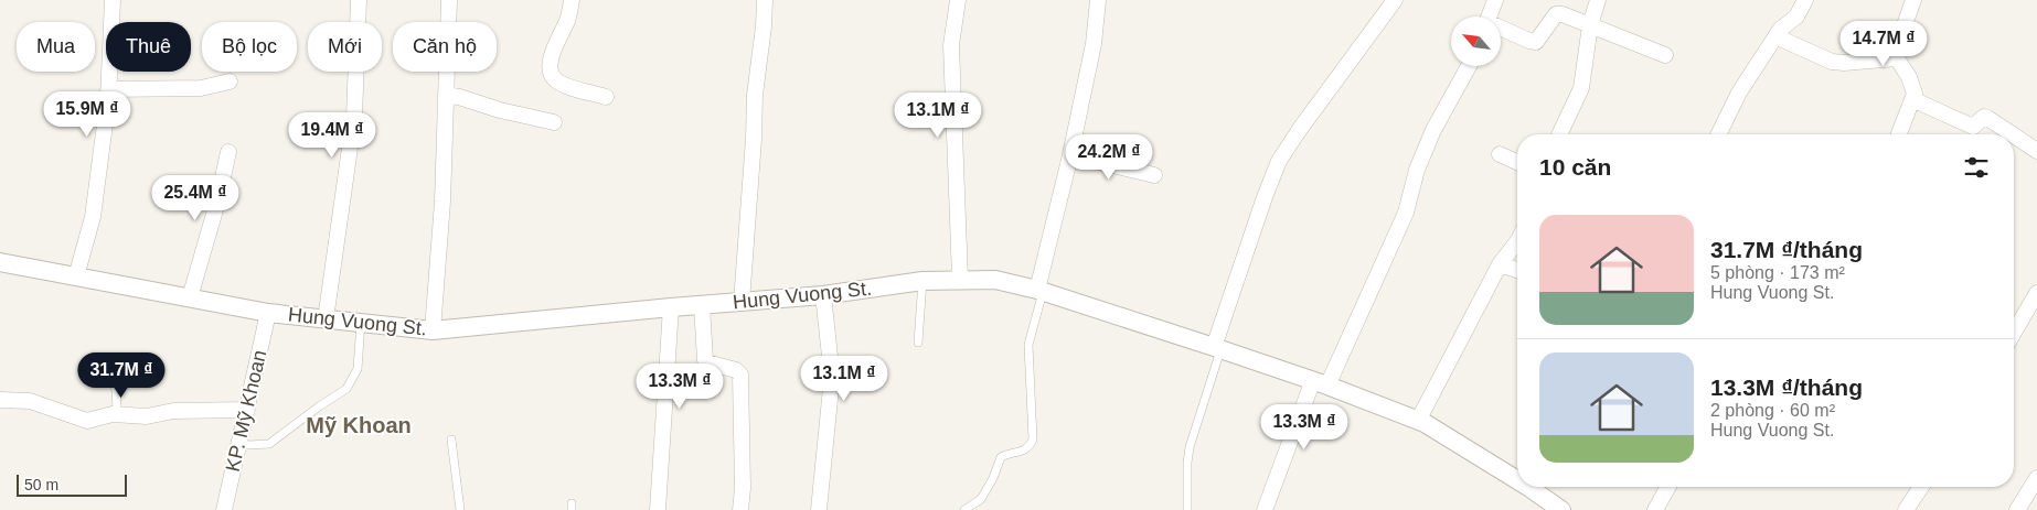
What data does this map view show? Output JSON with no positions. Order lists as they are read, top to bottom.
{
  "streets": {
    "street": ["Hung Vuong St.", "KP. Mỹ Khoan"]
  },
  "crossings": [
    ["Hung Vuong St.", "KP. Mỹ Khoan"]
  ],
  "districts": ["Mỹ Khoan"],
  "scale_bar": "50 m",
  "north": "top left",
  "page": {
    "price": [
      "14.7M ₫",
      "15.9M ₫",
      "13.1M ₫",
      "19.4M ₫",
      "24.2M ₫",
      "25.4M ₫",
      "31.7M ₫",
      "13.1M ₫",
      "13.3M ₫",
      "13.3M ₫"
    ],
    "chip": [
      "Mua",
      "Thuê",
      "Bộ lọc",
      "Mới",
      "Căn hộ"
    ],
    "heading": "10 căn",
    "list": [
      {
        "name": "31.7M ₫/tháng",
        "note": "5 phòng · 173 m² · Hung Vuong St."
      },
      {
        "name": "13.3M ₫/tháng",
        "note": "2 phòng · 60 m² · Hung Vuong St."
      }
    ],
    "scale": "50 m"
  }
}
